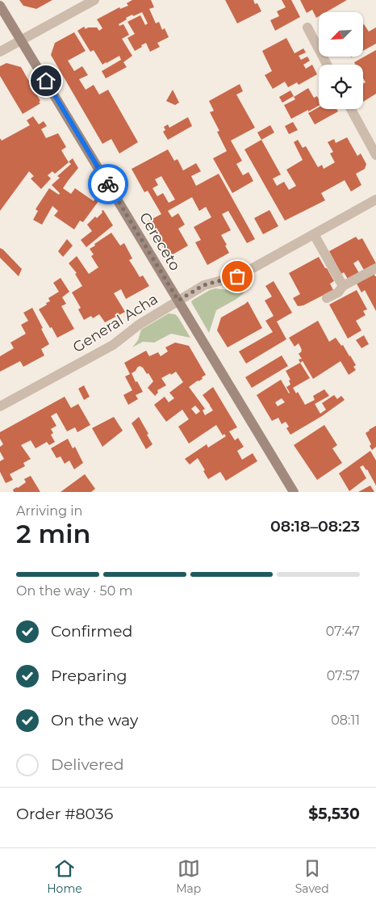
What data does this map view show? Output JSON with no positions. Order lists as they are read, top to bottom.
{
  "streets": {
    "main road": ["Cereceto"],
    "street": ["General Acha"]
  },
  "crossings": [
    ["Cereceto", "General Acha"]
  ],
  "north": "bottom left",
  "page": {
    "heading": ["2 min", "Arriving in", "08:18–08:23"],
    "panel": ["Order #8036", "$5,530"],
    "bar": "On the way · 50 m",
    "list": [
      ["Confirmed", "07:47"],
      ["Preparing", "07:57"],
      ["On the way", "08:11"],
      "Delivered"
    ],
    "tabs": ["Home", "Map", "Saved"]
  }
}
